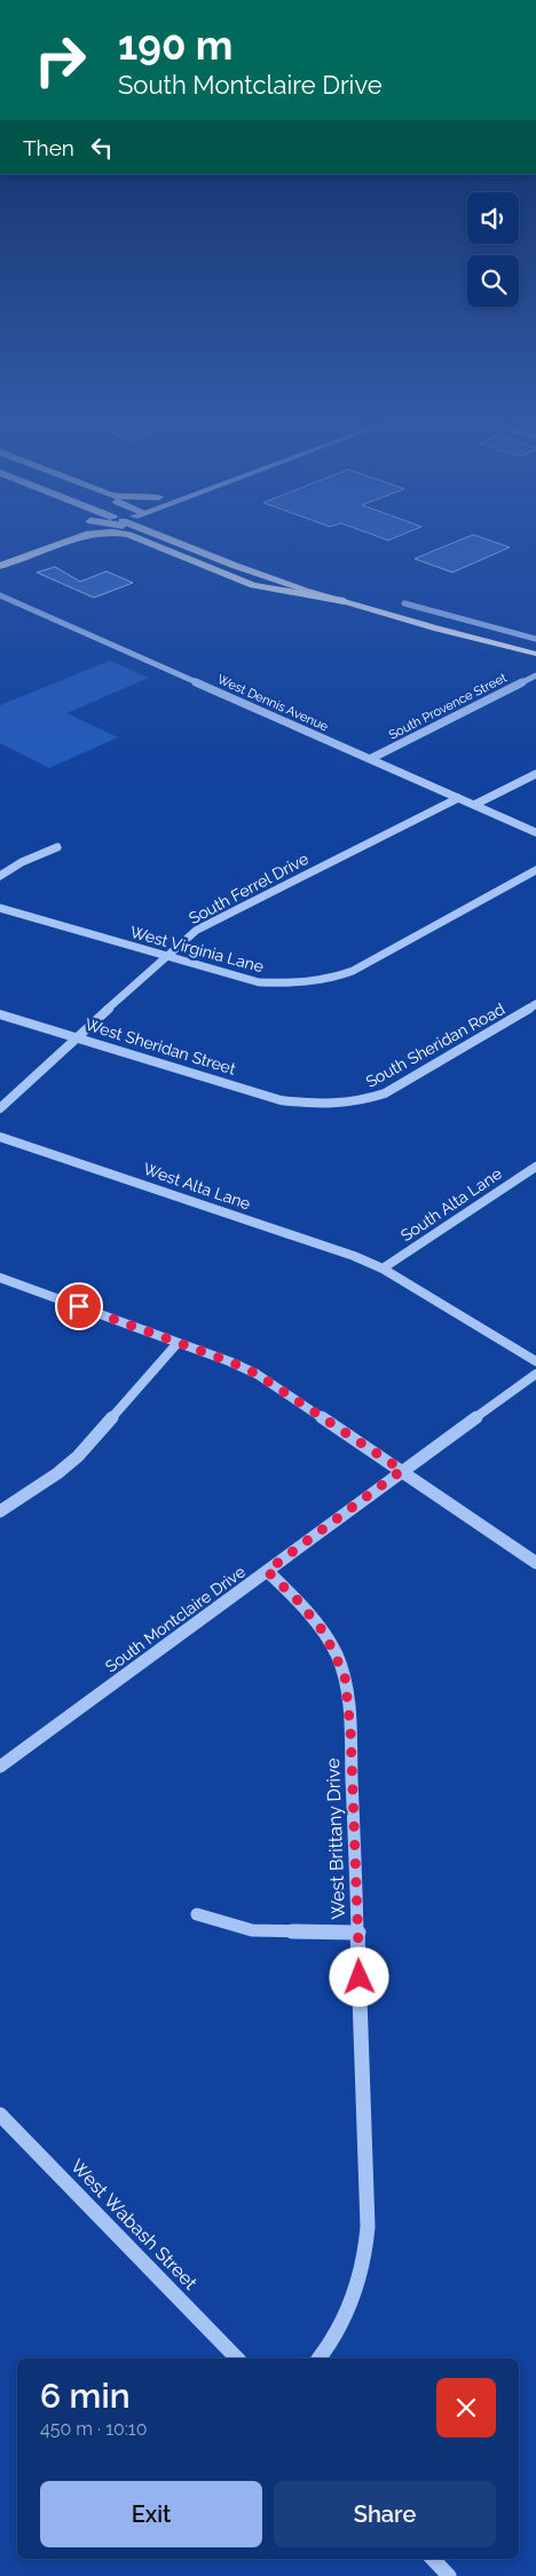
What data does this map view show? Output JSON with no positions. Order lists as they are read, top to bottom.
{
  "streets": {
    "street": [
      "West Dennis Avenue",
      "South Provence Street",
      "South Ferrel Drive",
      "West Virginia Lane",
      "South Sheridan Road",
      "West Sheridan Street",
      "West Alta Lane",
      "South Alta Lane",
      "South Montclaire Drive",
      "West Brittany Drive",
      "West Wabash Street"
    ]
  },
  "crossings": [
    ["West Dennis Avenue", "South Provence Street"],
    ["West Dennis Avenue", "South Ferrel Drive"],
    ["South Ferrel Drive", "West Virginia Lane"],
    ["South Ferrel Drive", "West Sheridan Street"],
    ["South Sheridan Road", "West Sheridan Street"],
    ["West Alta Lane", "South Alta Lane"],
    ["South Montclaire Drive", "West Brittany Drive"]
  ],
  "page": {
    "turn": ["190 m", "South Montclaire Drive"],
    "then": "Then",
    "heading": ["6 min", "450 m · 10:10"],
    "buttons": ["Exit", "Share"]
  }
}
